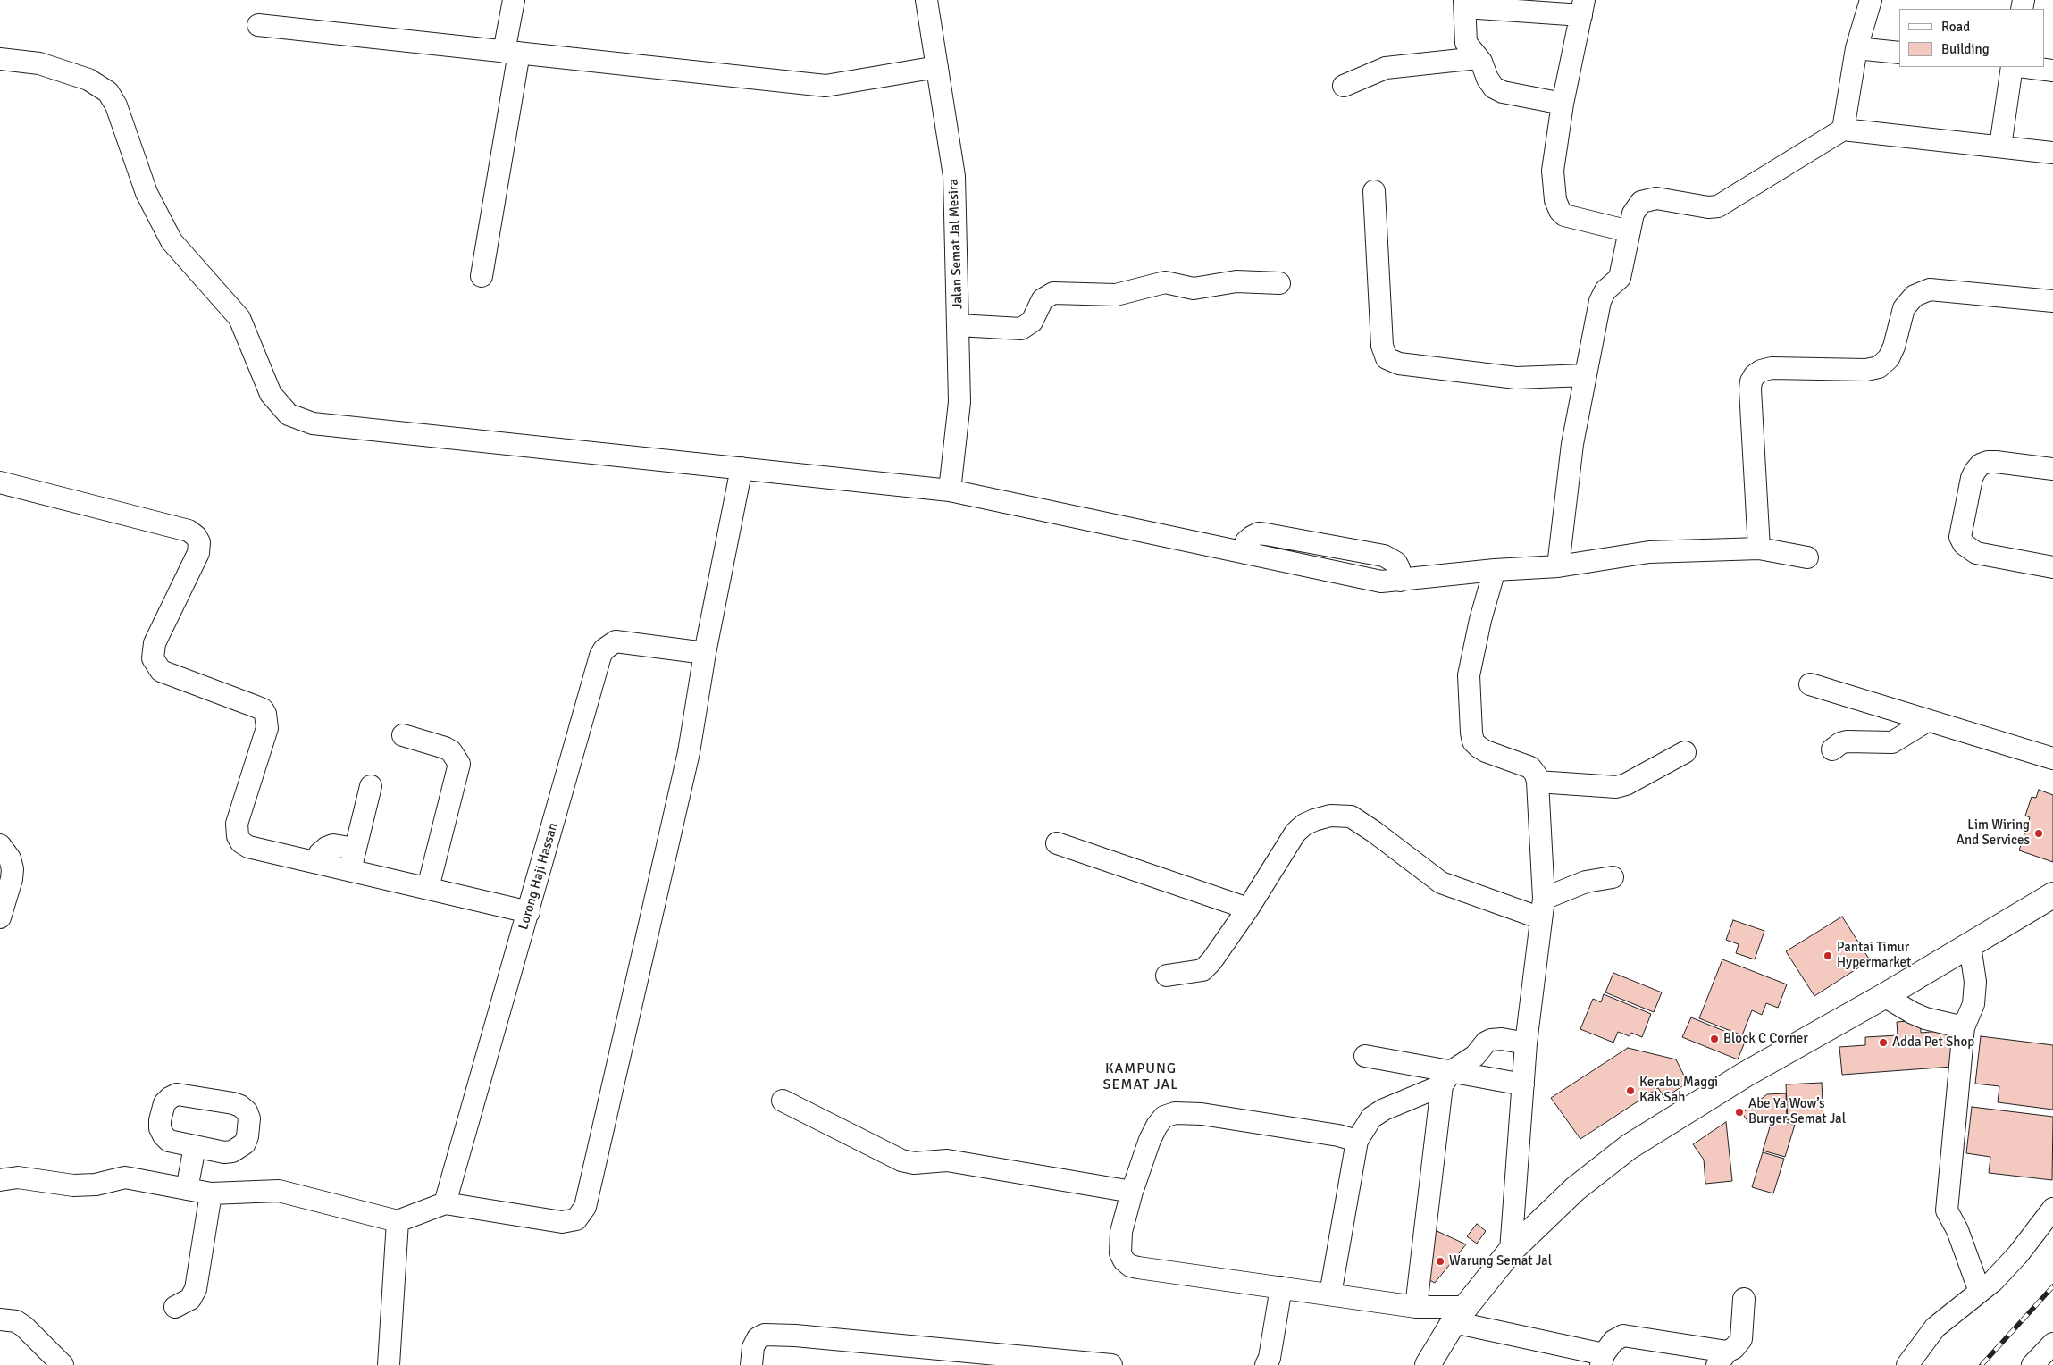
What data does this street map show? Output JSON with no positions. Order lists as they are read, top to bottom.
{
  "streets": {
    "street": ["Jalan Semat Jal Mesira", "Lorong Haji Hassan"]
  },
  "districts": ["KAMPUNG SEMAT JAL"],
  "places": [
    "Lim Wiring And Services",
    "Pantai Timur Hypermarket",
    "Block C Corner",
    "Adda Pet Shop",
    "Kerabu Maggi Kak Sah",
    "Abe Ya Wow’s Burger Semat Jal",
    "Warung Semat Jal"
  ],
  "legend": ["Road", "Building"]
}
